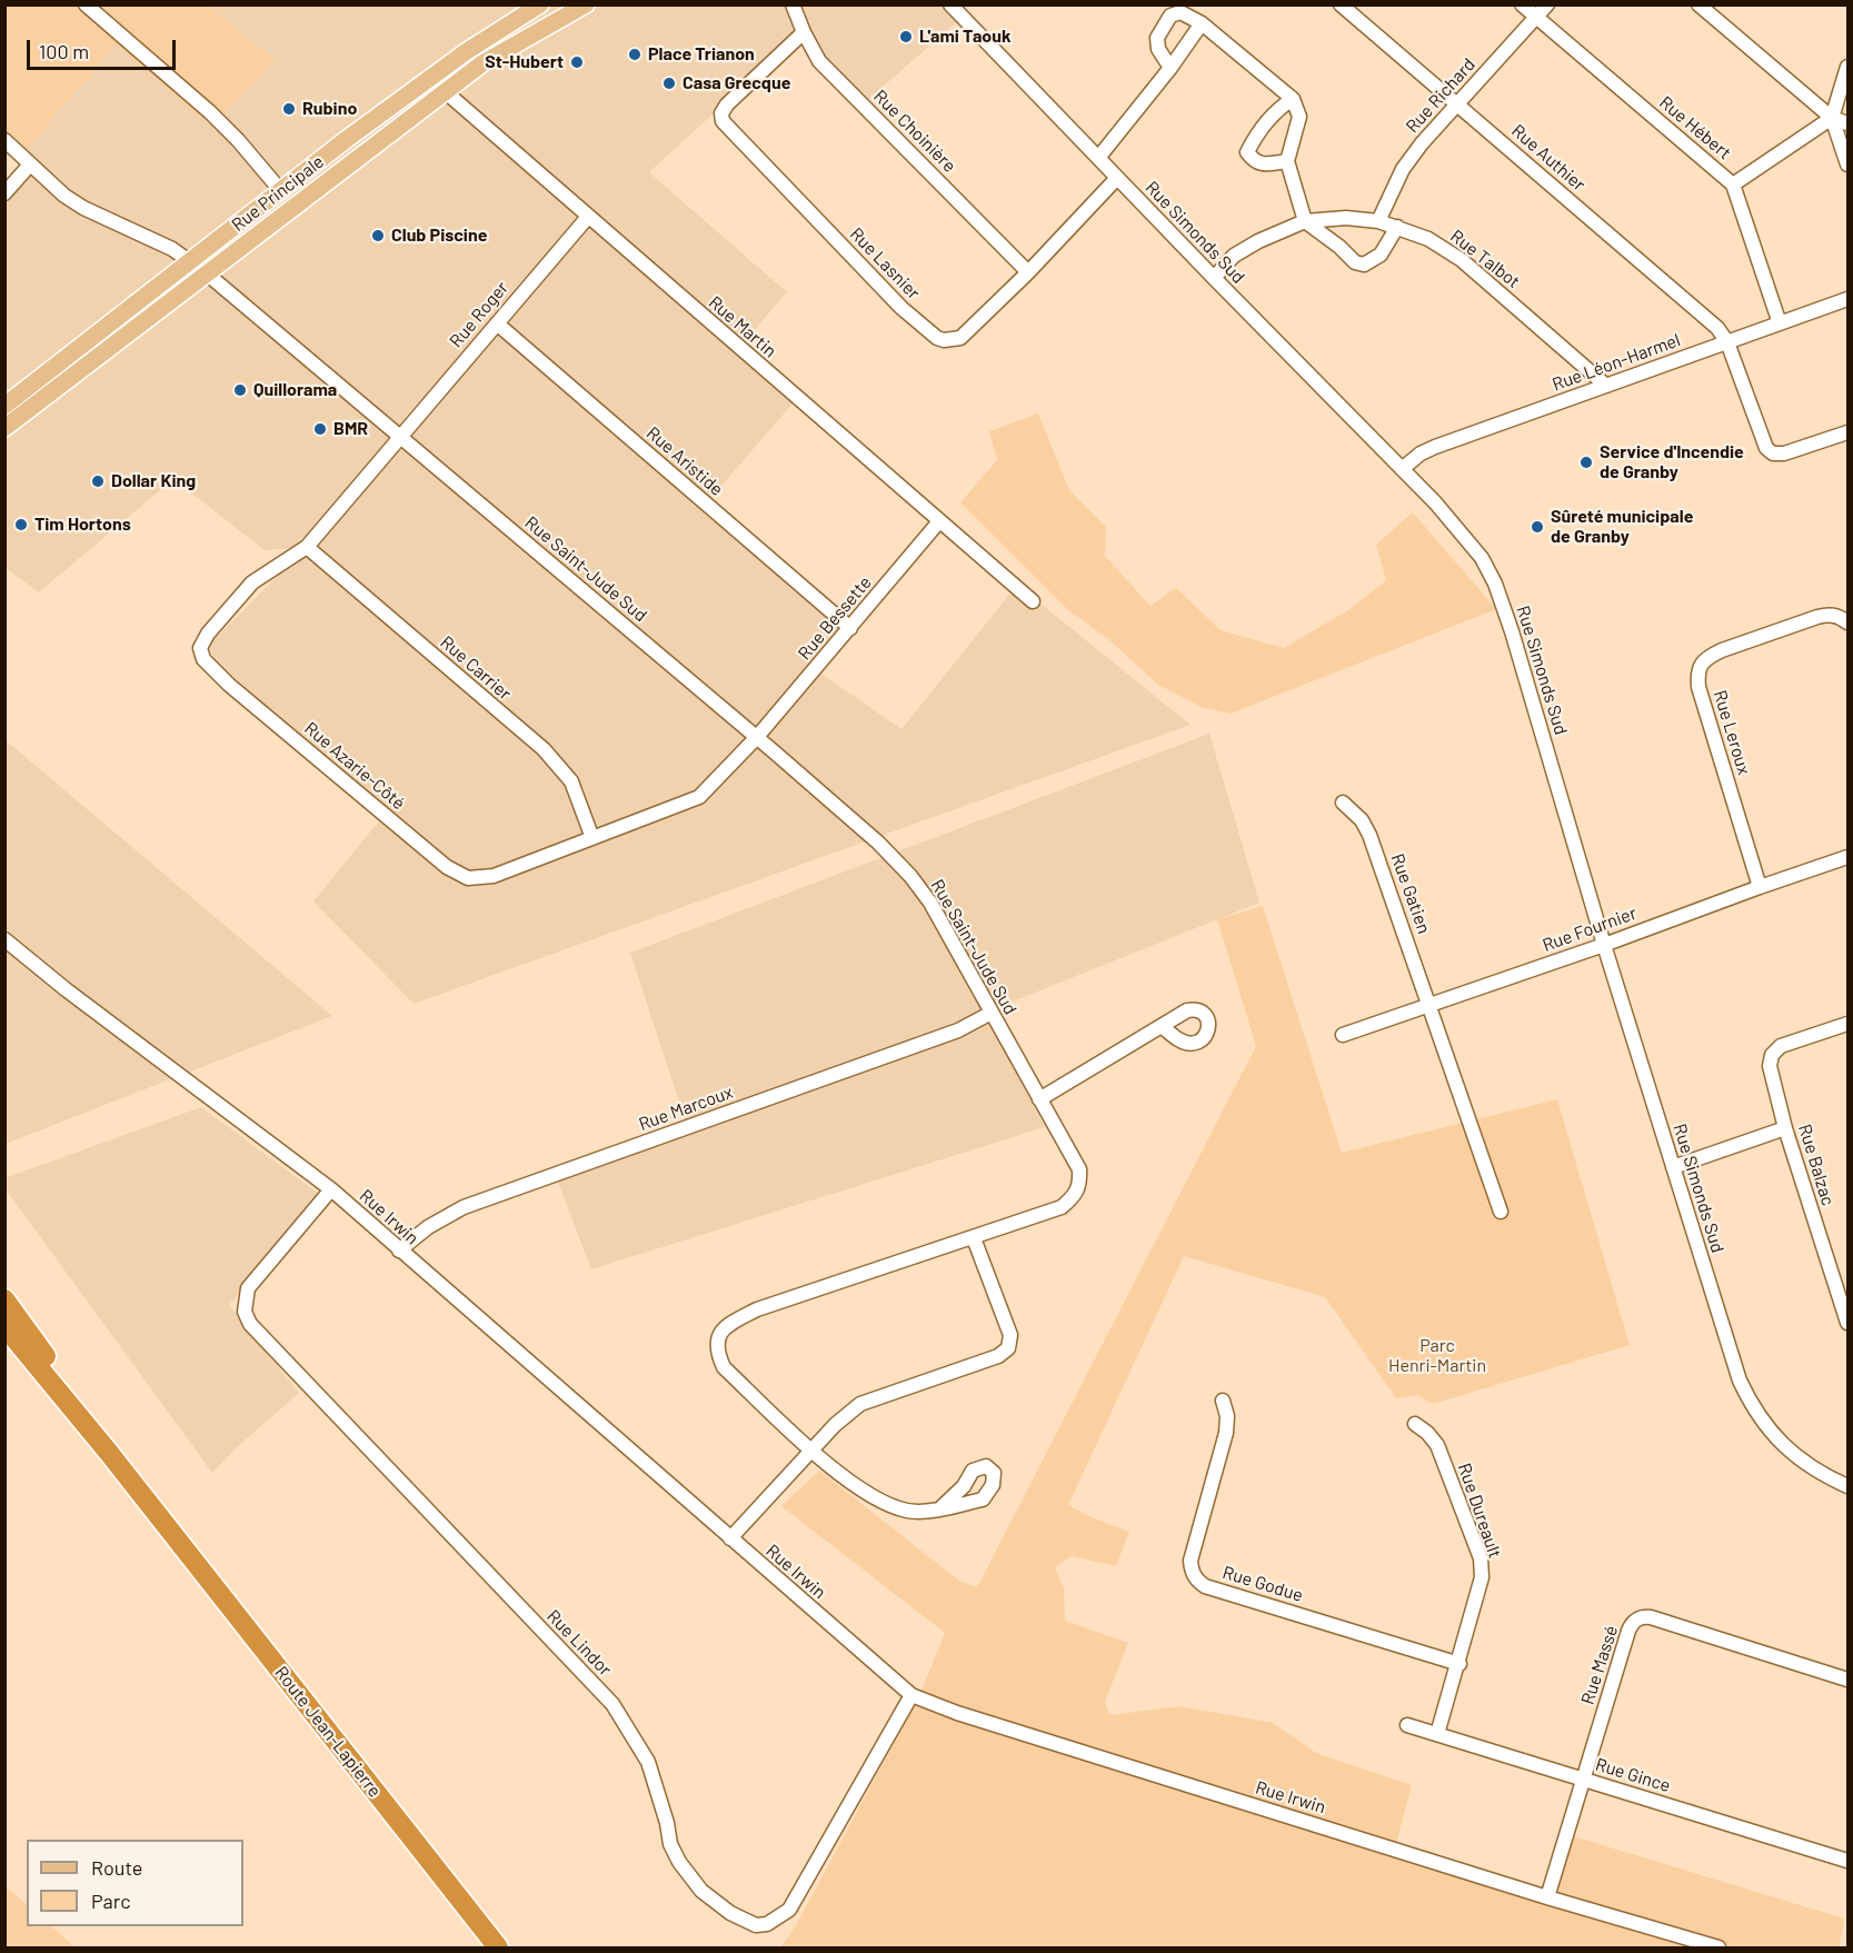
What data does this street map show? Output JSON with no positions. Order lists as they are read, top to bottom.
{
  "streets": {
    "highway": ["Route Jean-Lapierre"],
    "main road": ["Rue Principale"],
    "street": [
      "Rue Richard",
      "Rue Hébert",
      "Rue Choinière",
      "Rue Authier",
      "Rue Simonds Sud",
      "Rue Talbot",
      "Rue Lasnier",
      "Rue Roger",
      "Rue Martin",
      "Rue Léon-Harmel",
      "Rue Aristide",
      "Rue Saint-Jude Sud",
      "Rue Bessette",
      "Rue Carrier",
      "Rue Leroux",
      "Rue Azarie-Côté",
      "Rue Gatien",
      "Rue Fournier",
      "Rue Marcoux",
      "Rue Balzac",
      "Rue Irwin",
      "Rue Dureault",
      "Rue Godue",
      "Rue Lindor",
      "Rue Massé",
      "Rue Gince"
    ]
  },
  "crossings": [
    ["Rue Richard", "Rue Hébert"],
    ["Rue Richard", "Rue Authier"],
    ["Rue Richard", "Rue Talbot"],
    ["Rue Hébert", "Rue Léon-Harmel"],
    ["Rue Choinière", "Rue Lasnier"],
    ["Rue Authier", "Rue Léon-Harmel"],
    ["Rue Principale", "Rue Martin"],
    ["Rue Principale", "Rue Saint-Jude Sud"],
    ["Rue Simonds Sud", "Rue Talbot"],
    ["Rue Simonds Sud", "Rue Lasnier"],
    ["Rue Simonds Sud", "Rue Léon-Harmel"],
    ["Rue Simonds Sud", "Rue Fournier"],
    ["Rue Talbot", "Rue Léon-Harmel"],
    ["Rue Roger", "Rue Martin"],
    ["Rue Roger", "Rue Aristide"],
    ["Rue Roger", "Rue Saint-Jude Sud"],
    ["Rue Roger", "Rue Azarie-Côté"],
    ["Rue Martin", "Rue Bessette"],
    ["Rue Aristide", "Rue Bessette"],
    ["Rue Saint-Jude Sud", "Rue Bessette"],
    ["Rue Saint-Jude Sud", "Rue Azarie-Côté"],
    ["Rue Saint-Jude Sud", "Rue Marcoux"],
    ["Rue Bessette", "Rue Azarie-Côté"],
    ["Rue Carrier", "Rue Azarie-Côté"],
    ["Rue Leroux", "Rue Fournier"],
    ["Rue Gatien", "Rue Fournier"],
    ["Rue Marcoux", "Rue Irwin"],
    ["Rue Irwin", "Rue Lindor"],
    ["Rue Irwin", "Rue Massé"],
    ["Rue Dureault", "Rue Godue"],
    ["Rue Dureault", "Rue Gince"],
    ["Rue Massé", "Rue Gince"]
  ],
  "parks": ["Parc Henri-Martin"],
  "places": [
    "L'ami Taouk",
    "Place Trianon",
    "St-Hubert",
    "Casa Grecque",
    "Rubino",
    "Club Piscine",
    "Quillorama",
    "BMR",
    "Service d'Incendie de Granby",
    "Dollar King",
    "Tim Hortons",
    "Sûreté municipale de Granby"
  ],
  "legend": ["Route", "Parc"],
  "scale_bar": "100 m"
}
